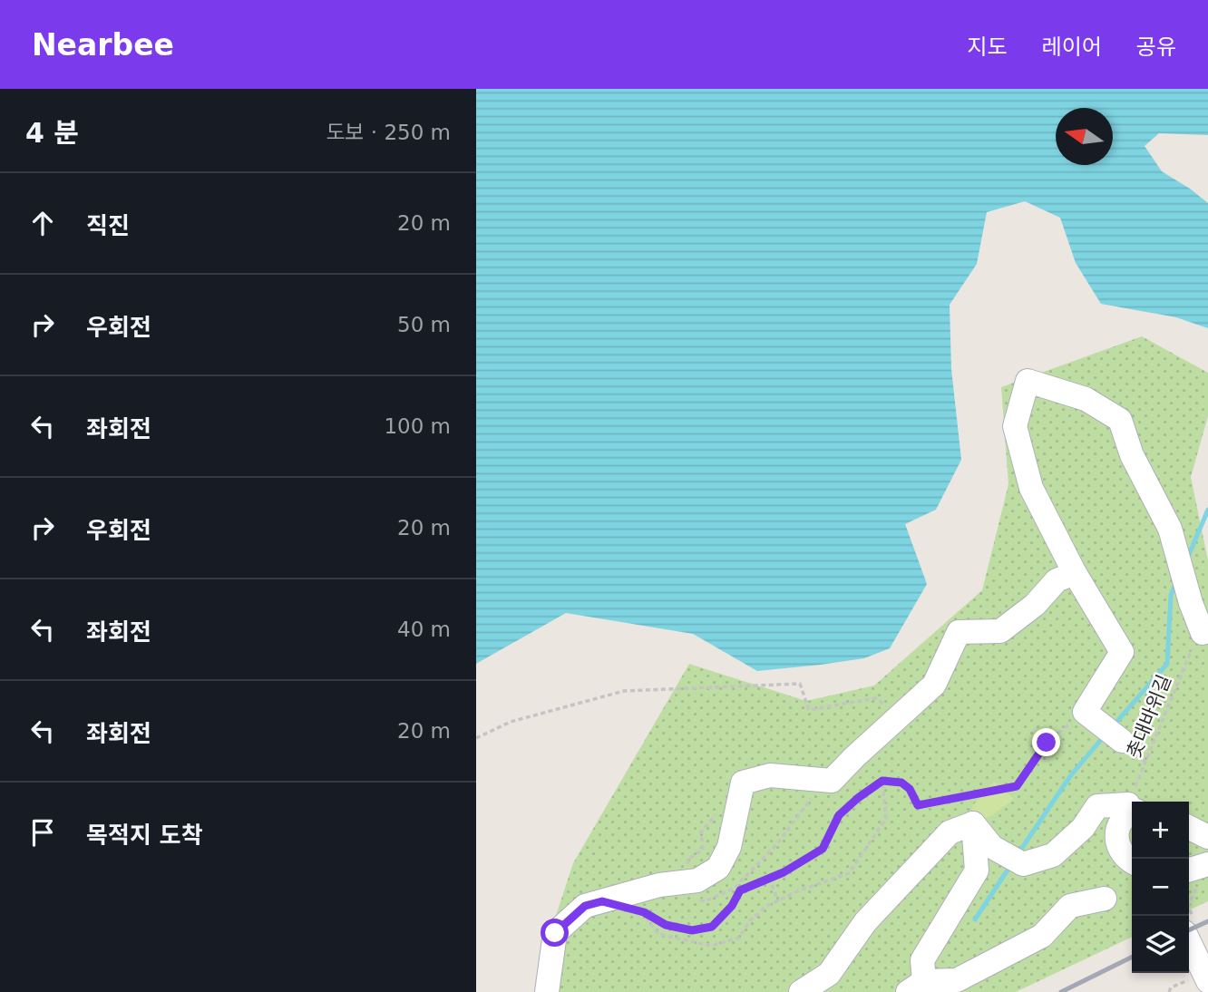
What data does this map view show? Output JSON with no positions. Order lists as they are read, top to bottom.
{
  "streets": {
    "path": ["촛대바위길"]
  },
  "north": "left",
  "page": {
    "header": "Nearbee",
    "nav": ["지도", "레이어", "공유"],
    "heading": ["4 분", "도보 · 250 m"],
    "list": [
      ["직진", "20 m"],
      ["우회전", "50 m"],
      ["좌회전", "100 m"],
      ["우회전", "20 m"],
      ["좌회전", "40 m"],
      ["좌회전", "20 m"],
      "목적지 도착"
    ],
    "map_buttons": ["+", "−"]
  }
}
